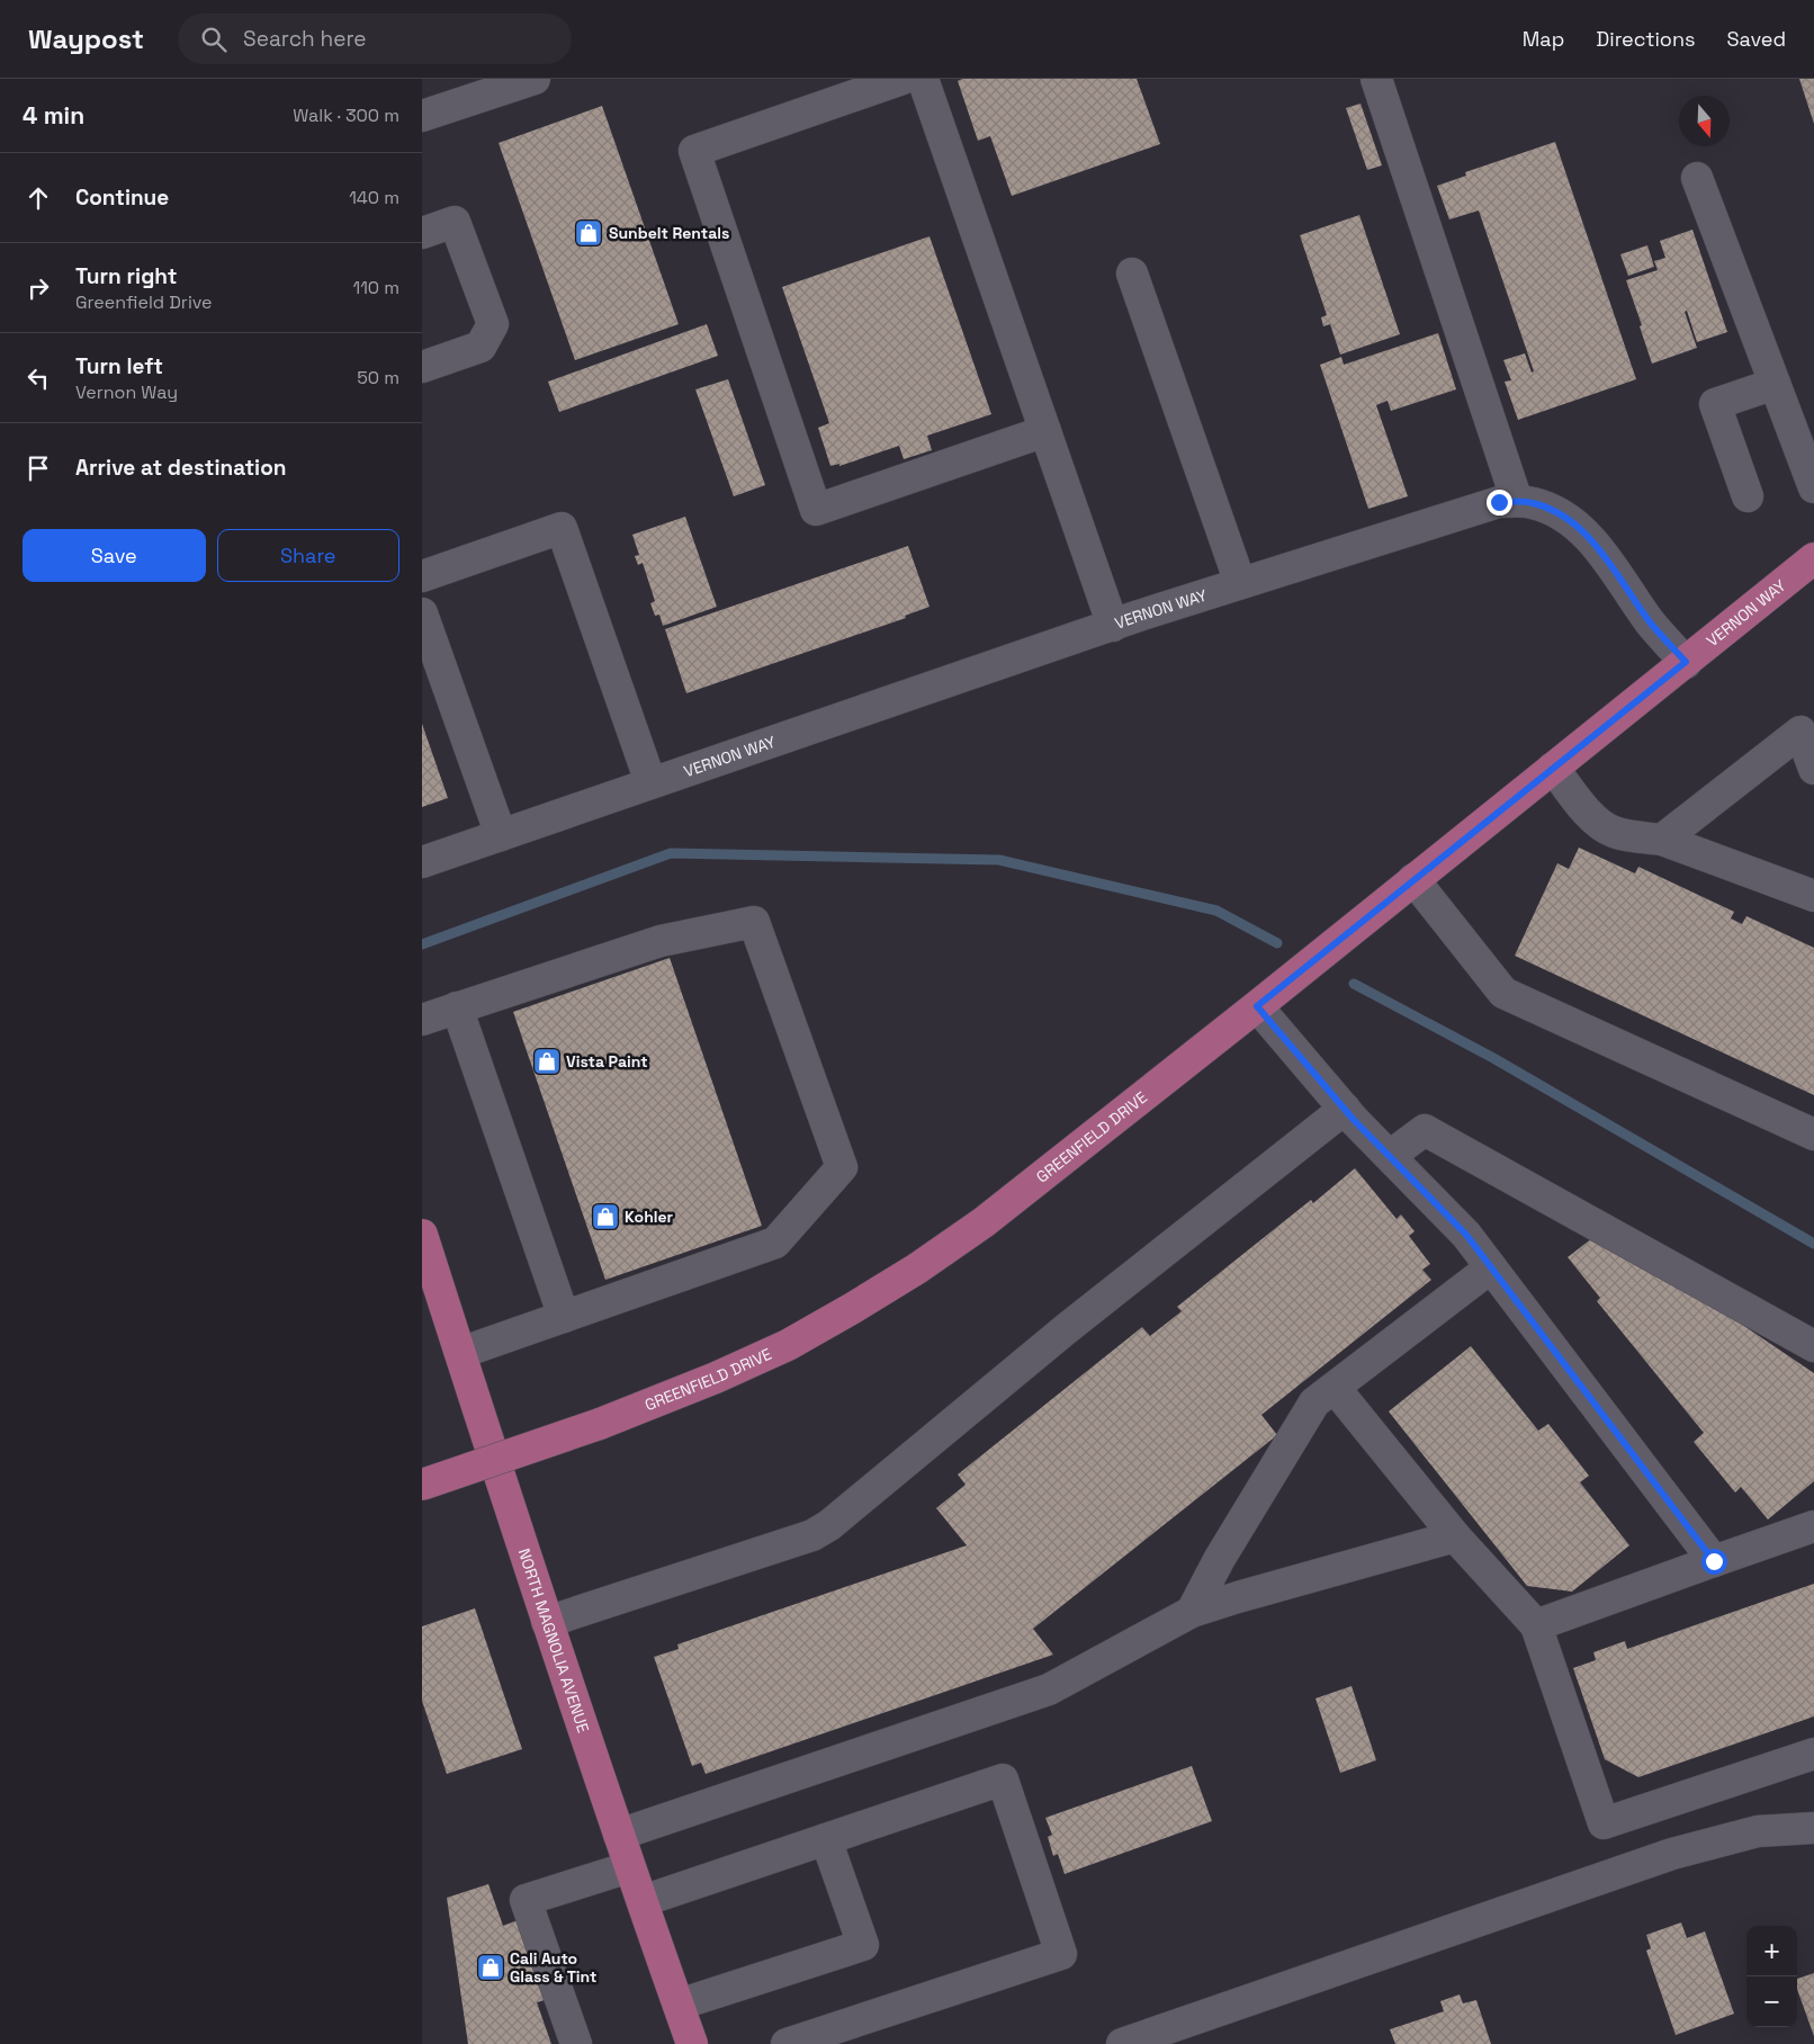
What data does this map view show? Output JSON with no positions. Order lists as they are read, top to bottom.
{
  "streets": {
    "main road": ["VERNON WAY", "GREENFIELD DRIVE", "NORTH MAGNOLIA AVENUE"]
  },
  "crossings": [
    ["VERNON WAY", "GREENFIELD DRIVE"]
  ],
  "places": {
    "shop": [
      "Sunbelt Rentals",
      "Vista Paint",
      "Kohler",
      "Cali Auto Glass & Tint"
    ]
  },
  "north": "bottom",
  "page": {
    "header": "Waypost",
    "search": "Search here",
    "nav": ["Map", "Directions", "Saved"],
    "heading": ["4 min", "Walk · 300 m"],
    "list": [
      ["Continue", "140 m"],
      ["Turn right", "Greenfield Drive", "110 m"],
      ["Turn left", "Vernon Way", "50 m"],
      "Arrive at destination"
    ],
    "buttons": ["Save", "Share"],
    "map_buttons": ["+", "−"]
  }
}
